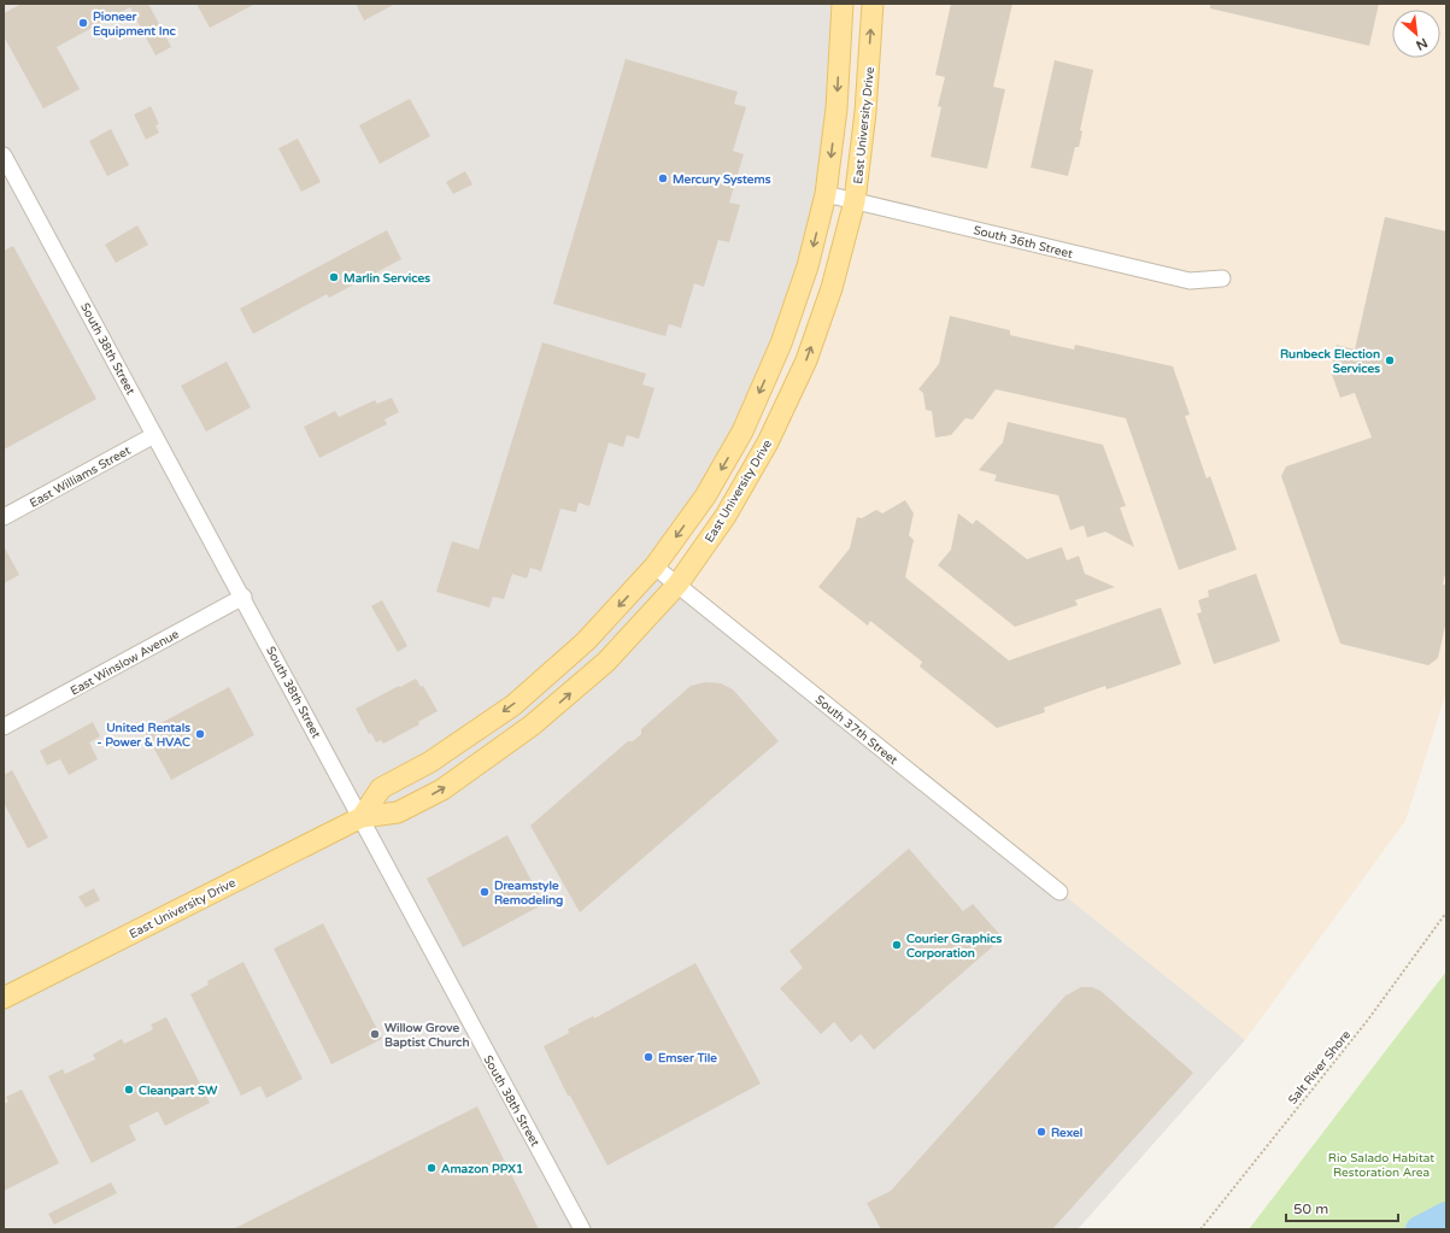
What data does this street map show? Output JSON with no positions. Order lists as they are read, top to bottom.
{
  "streets": {
    "main road": ["East University Drive"],
    "street": [
      "South 36th Street",
      "South 38th Street",
      "East Williams Street",
      "East Winslow Avenue",
      "South 37th Street"
    ],
    "path": ["Salt River Shore"]
  },
  "crossings": [
    ["East University Drive", "South 36th Street"],
    ["East University Drive", "South 38th Street"],
    ["East University Drive", "South 37th Street"],
    ["South 38th Street", "East Williams Street"],
    ["South 38th Street", "East Winslow Avenue"]
  ],
  "parks": ["Rio Salado Habitat Restoration Area"],
  "places": [
    "Pioneer Equipment Inc",
    "Mercury Systems",
    "Marlin Services",
    "Runbeck Election Services",
    "United Rentals - Power & HVAC",
    "Dreamstyle Remodeling",
    "Courier Graphics Corporation",
    "Willow Grove Baptist Church",
    "Emser Tile",
    "Cleanpart SW",
    "Rexel",
    "Amazon PPX1"
  ],
  "scale_bar": "50 m",
  "north": "bottom right"
}
